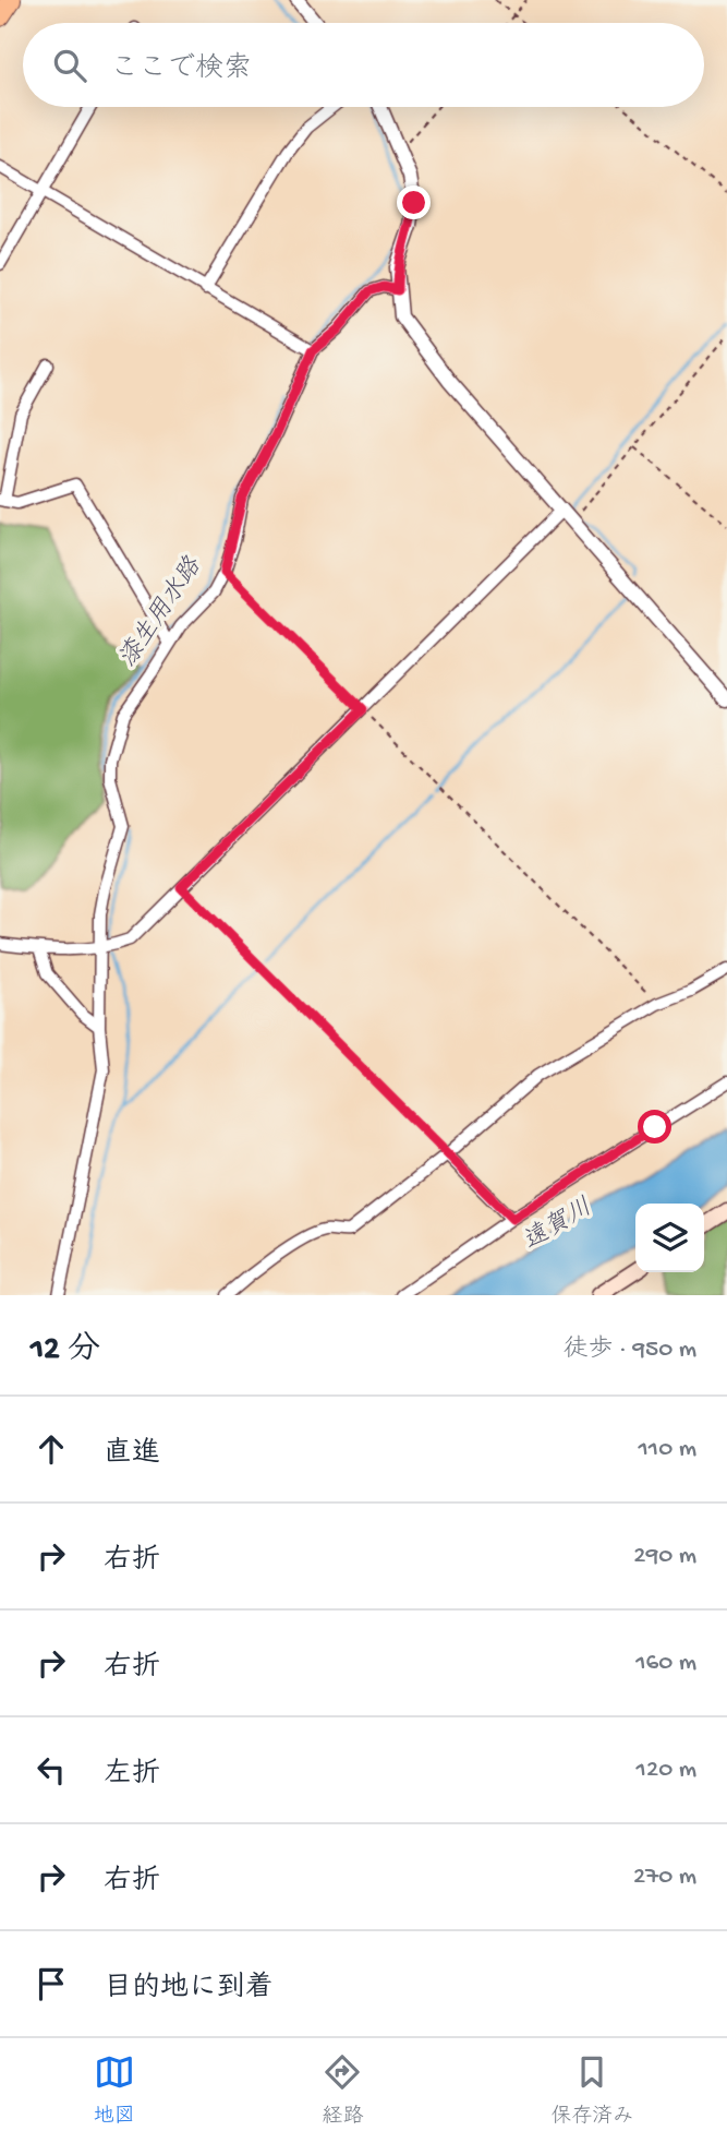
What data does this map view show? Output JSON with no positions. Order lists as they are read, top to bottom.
{
  "water": ["漆生用水路", "遠賀川"],
  "page": {
    "search": "ここで検索",
    "heading": ["12 分", "徒歩 · 950 m"],
    "list": [
      ["直進", "110 m"],
      ["右折", "290 m"],
      ["右折", "160 m"],
      ["左折", "120 m"],
      ["右折", "270 m"],
      "目的地に到着"
    ],
    "nav": ["地図", "経路", "保存済み"]
  }
}
